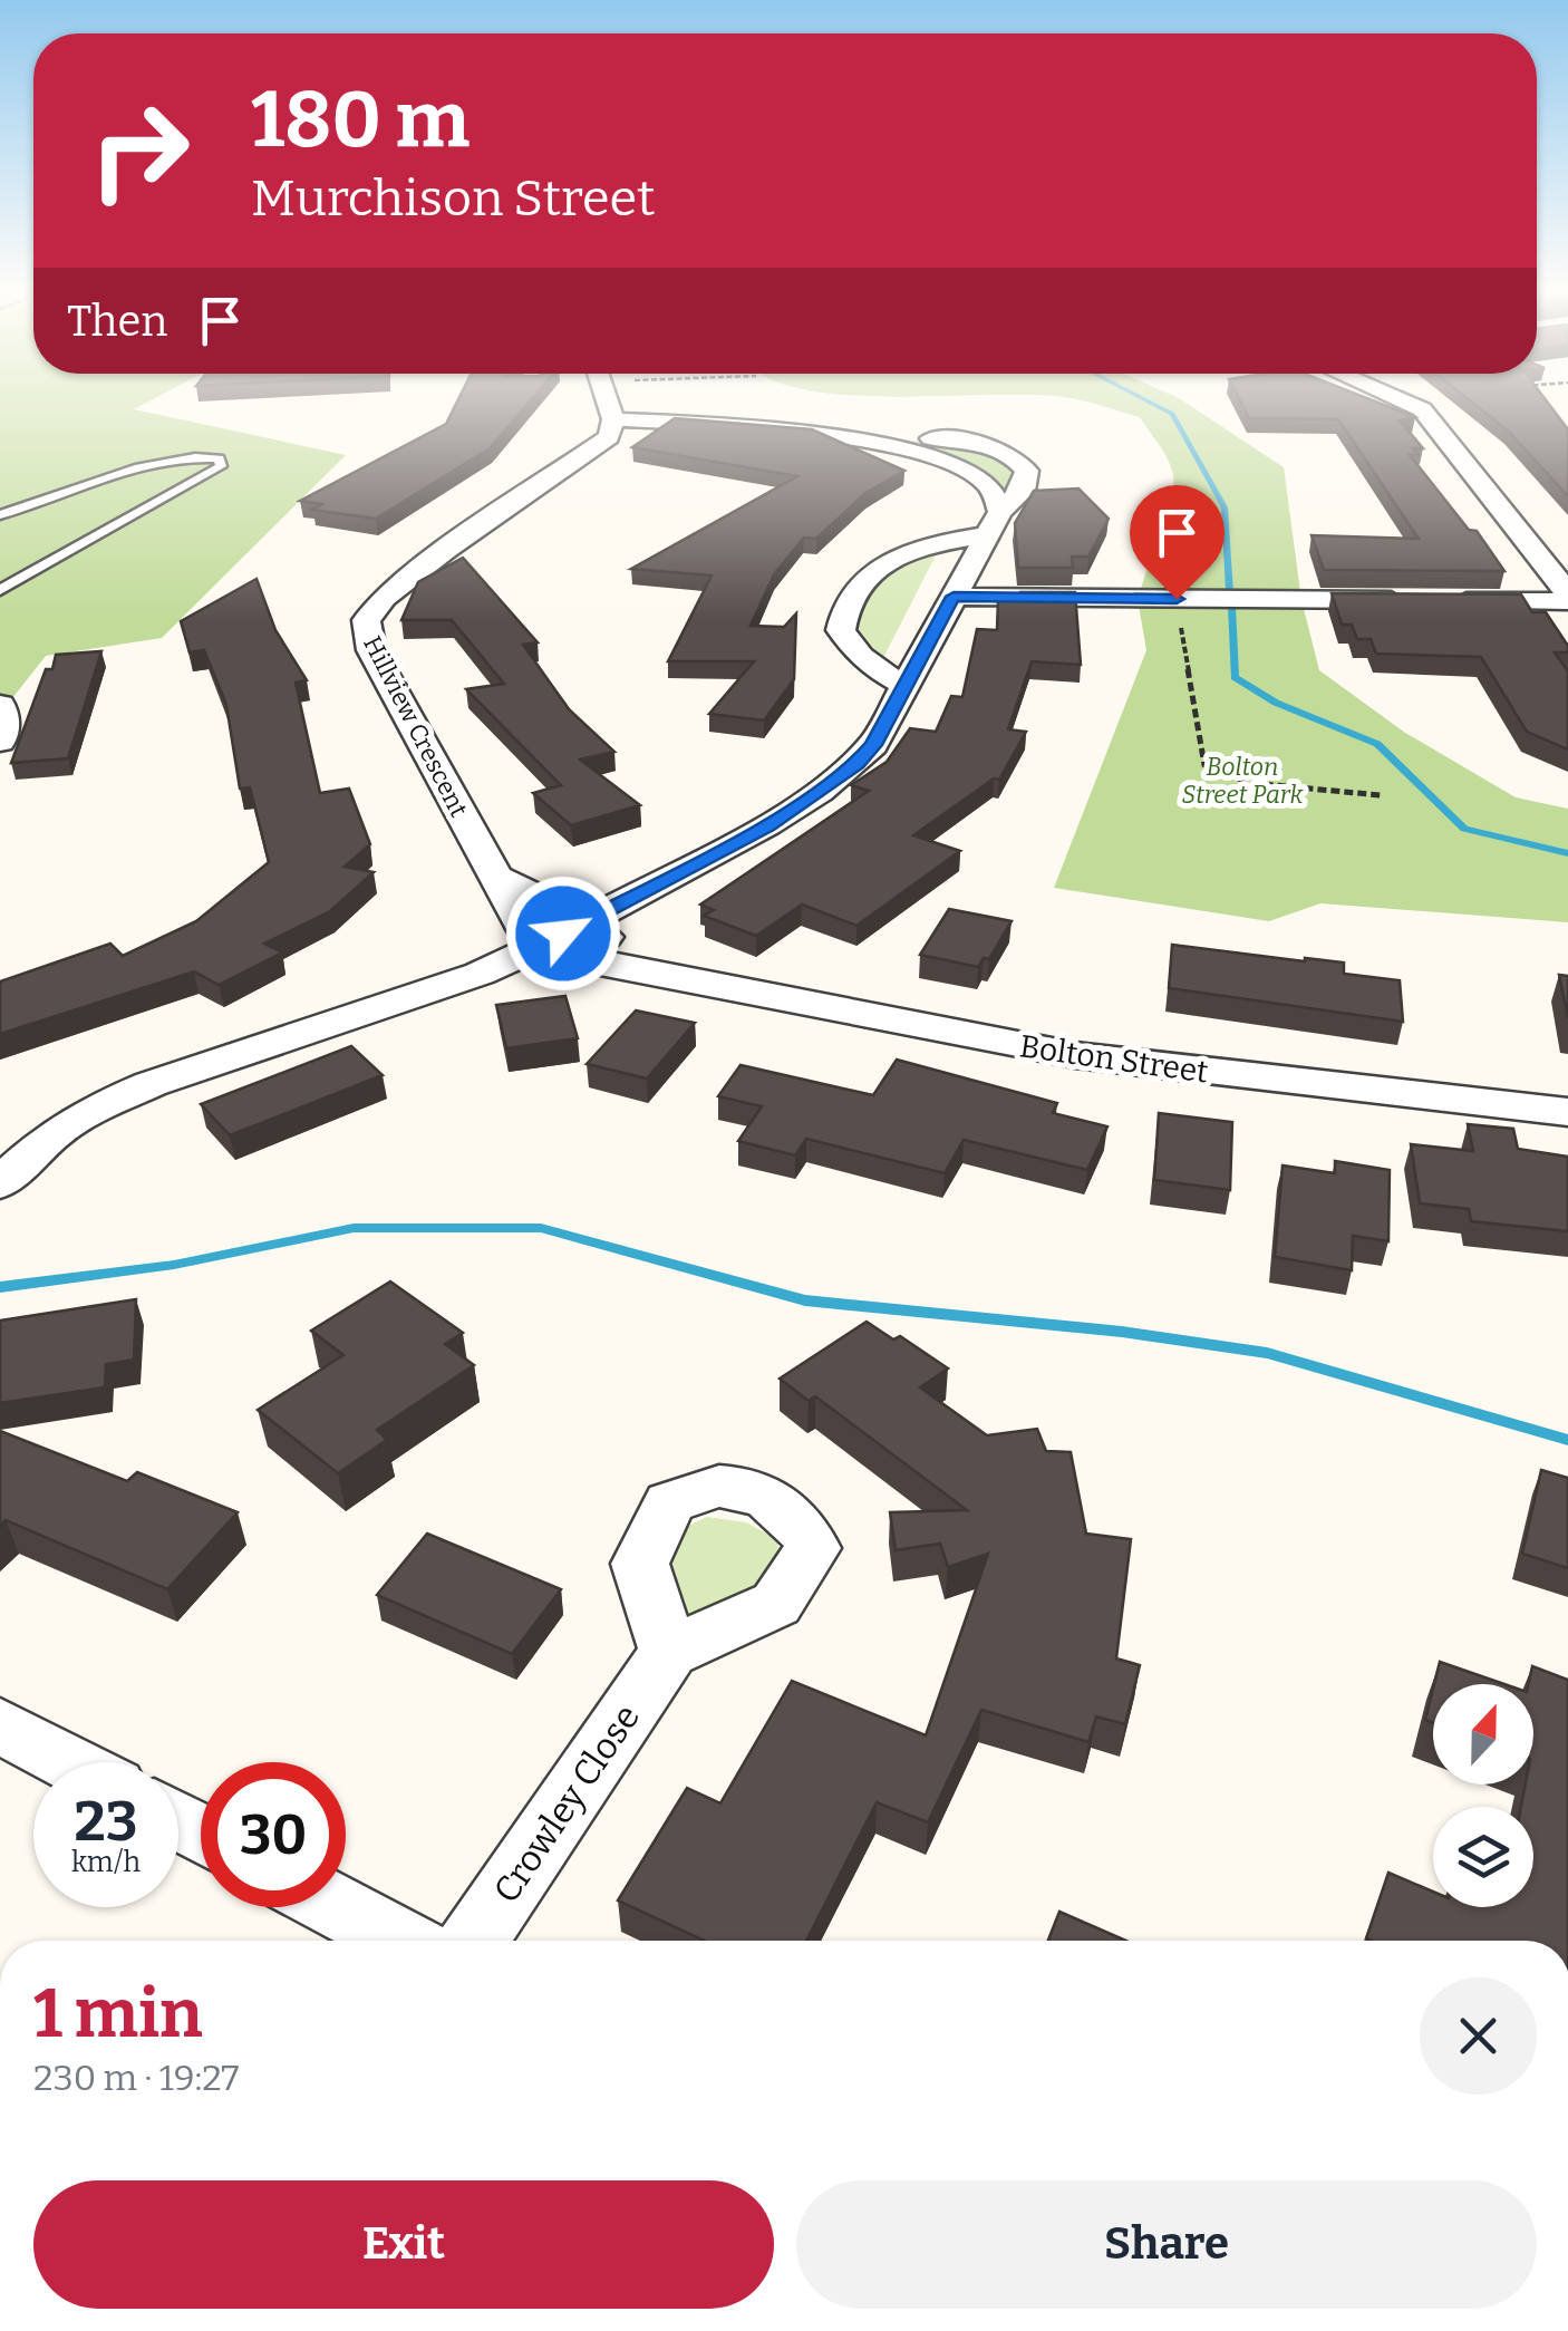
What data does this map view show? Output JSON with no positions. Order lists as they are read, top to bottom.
{
  "streets": {
    "street": ["Hillview Crescent", "Bolton Street", "Crowley Close"]
  },
  "crossings": [
    ["Hillview Crescent", "Bolton Street"]
  ],
  "parks": ["Bolton Street Park"],
  "north": "top",
  "page": {
    "turn": ["180 m", "Murchison Street"],
    "then": "Then",
    "speed": "23 km/h",
    "limit": "30",
    "heading": ["1 min", "230 m · 19:27"],
    "buttons": ["Exit", "Share"]
  }
}
